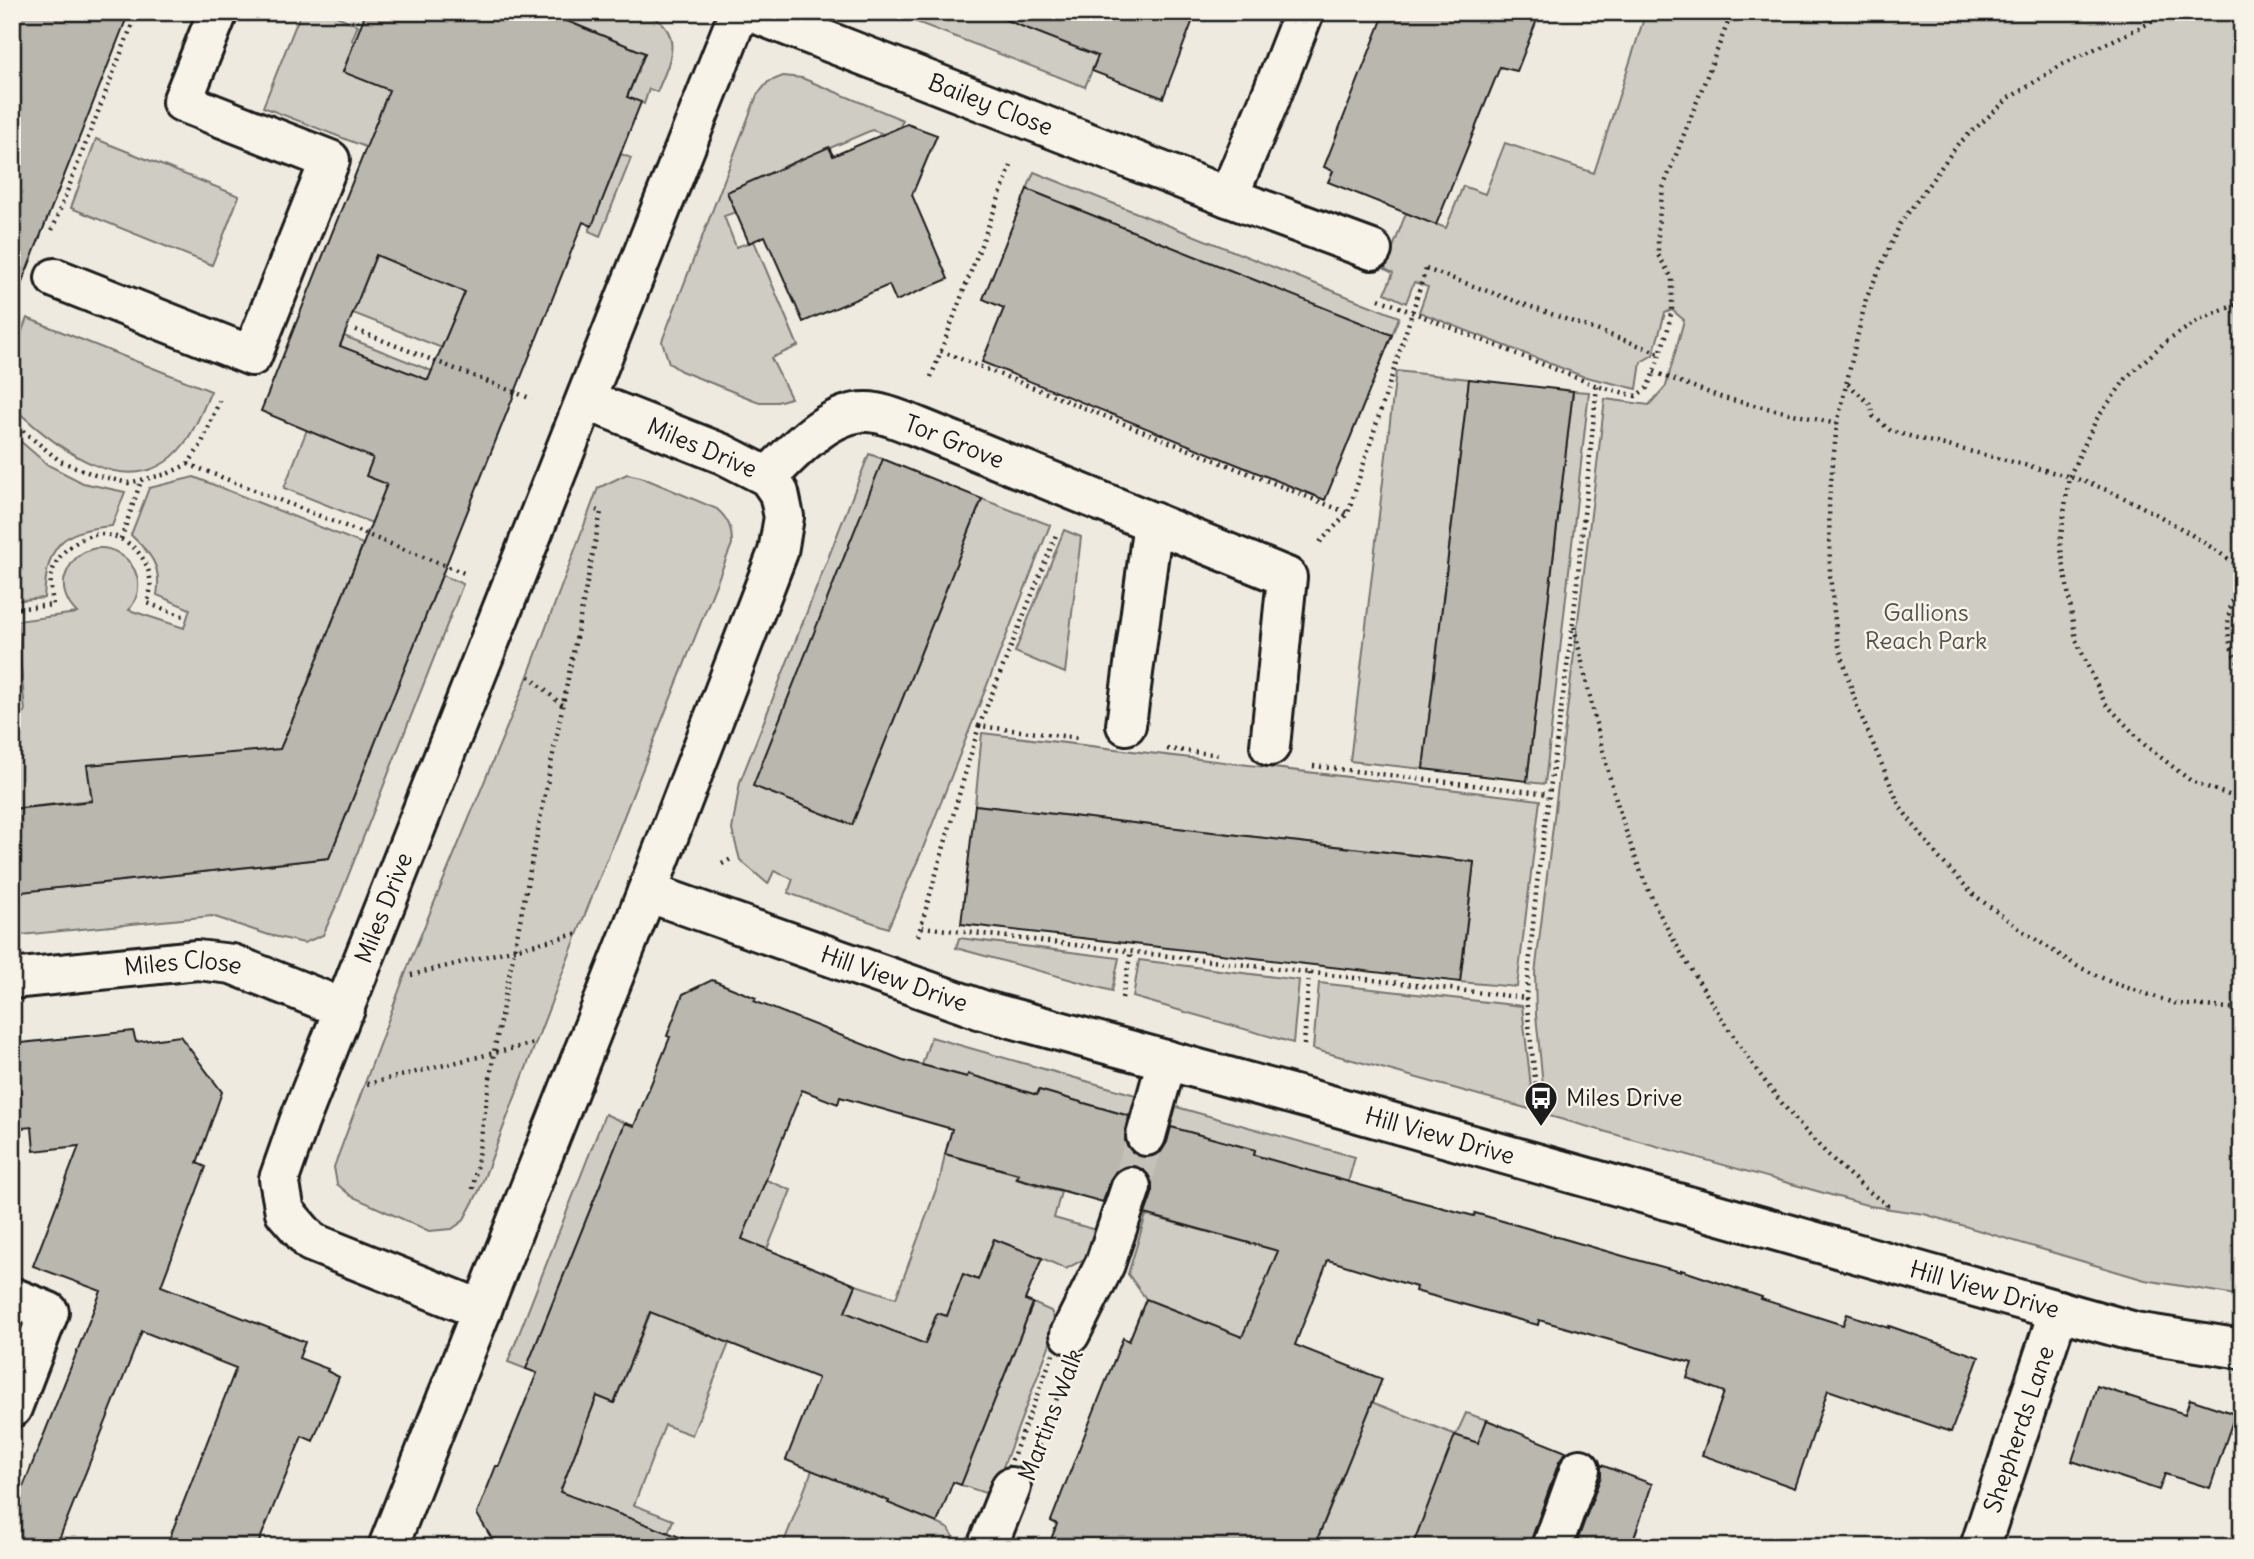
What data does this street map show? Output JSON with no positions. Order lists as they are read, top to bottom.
{
  "streets": {
    "street": [
      "Bailey Close",
      "Tor Grove",
      "Miles Drive",
      "Miles Close",
      "Hill View Drive",
      "Martins Walk",
      "Shepherds Lane"
    ]
  },
  "crossings": [
    ["Tor Grove", "Miles Drive"],
    ["Miles Drive", "Miles Close"],
    ["Miles Drive", "Hill View Drive"],
    ["Hill View Drive", "Shepherds Lane"]
  ],
  "parks": ["Gallions Reach Park"],
  "places": {
    "bus stop": ["Miles Drive"]
  }
}
